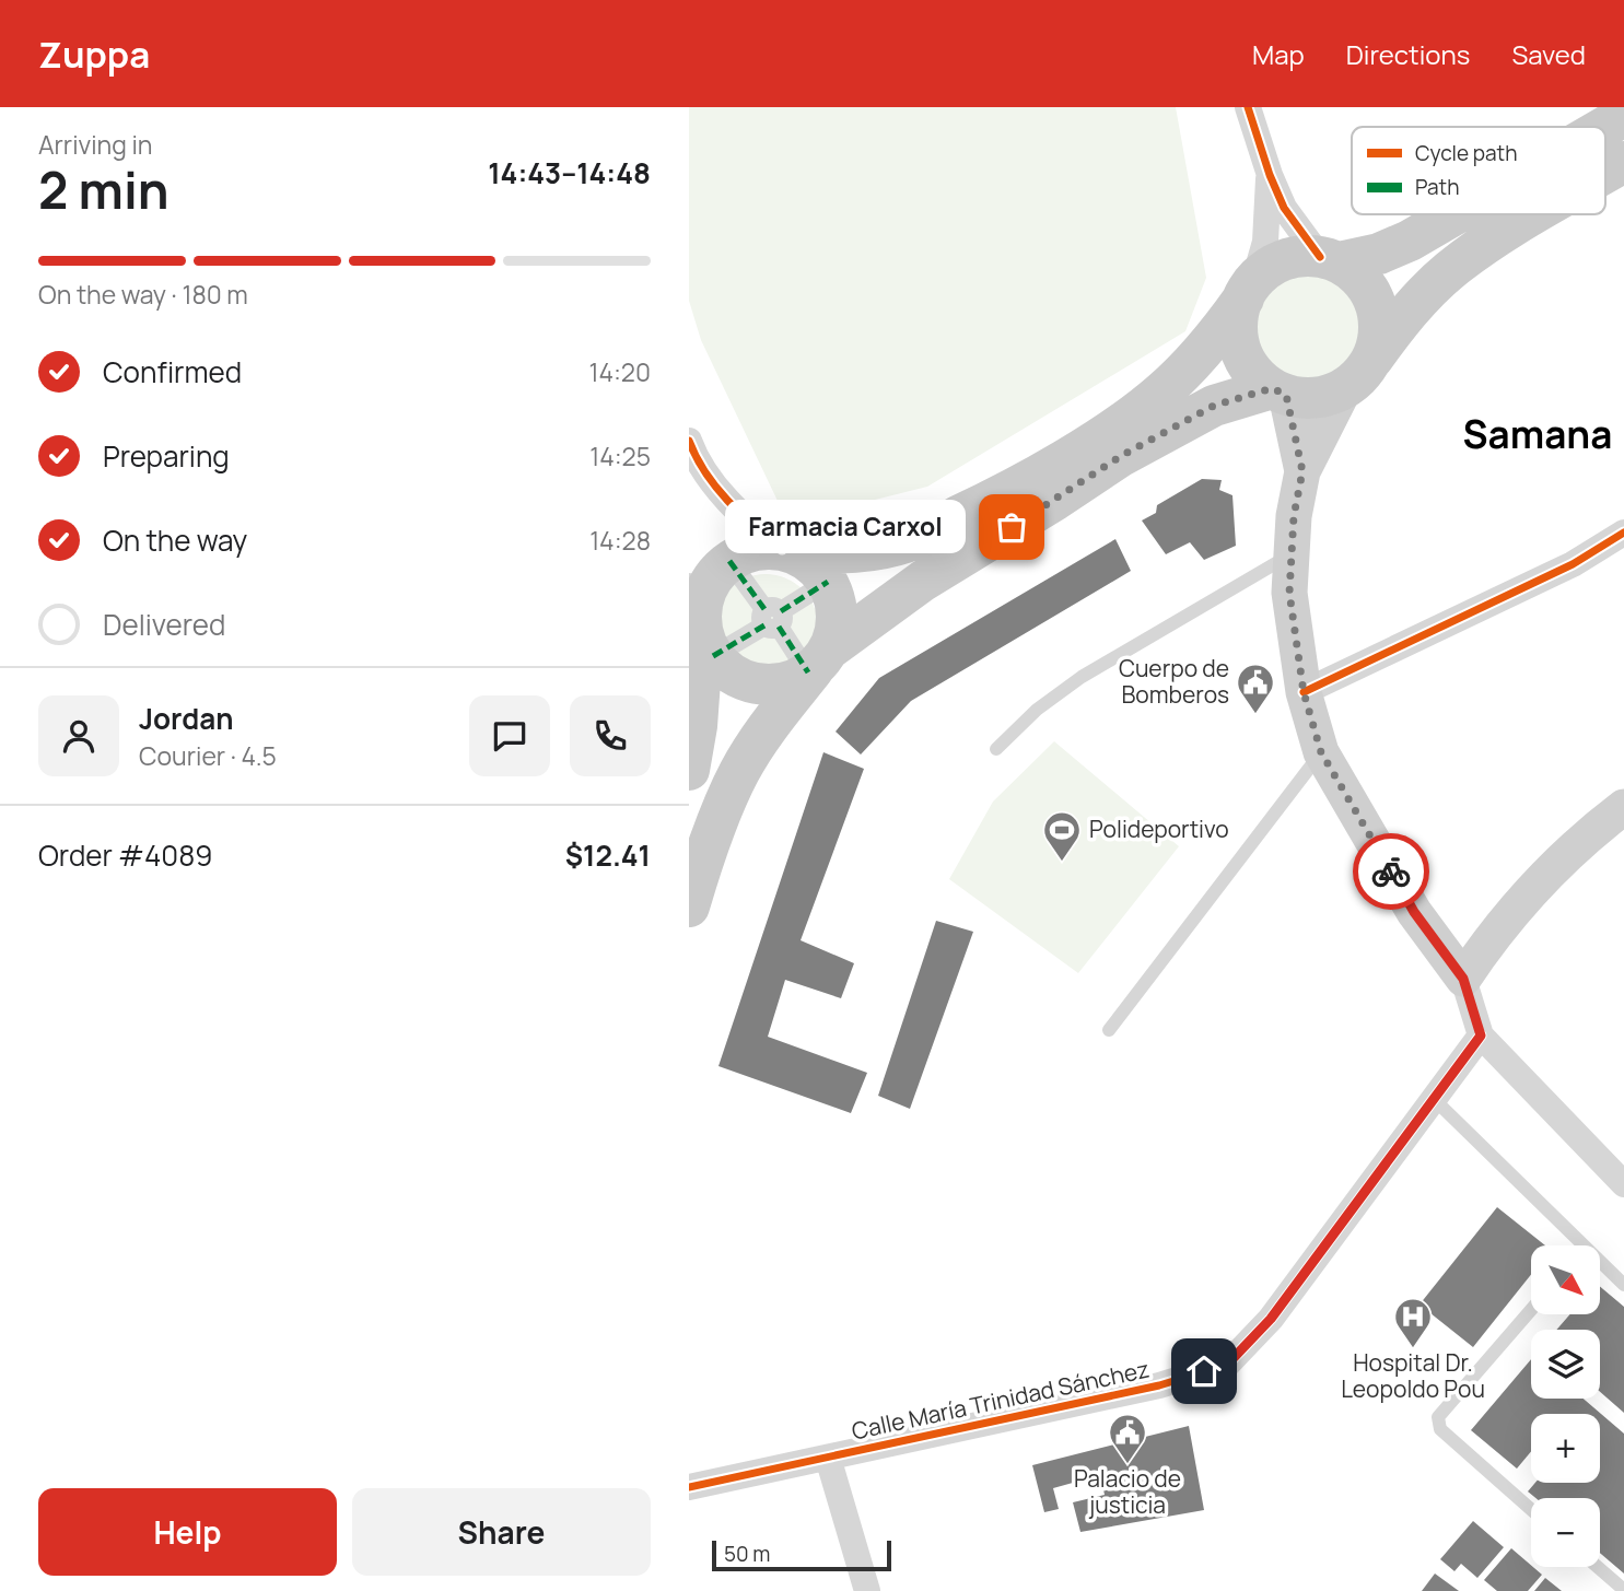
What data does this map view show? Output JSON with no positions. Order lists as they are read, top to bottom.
{
  "streets": {
    "street": ["Calle María Trinidad Sánchez"]
  },
  "districts": ["Samana"],
  "places": {
    "other": ["Farmacia Carxol"],
    "public building": ["Cuerpo de Bomberos", "Palacio de justicia"],
    "sports": ["Polideportivo"],
    "hospital": ["Hospital Dr. Leopoldo Pou"]
  },
  "legend": ["Cycle path", "Path"],
  "scale_bar": "50 m",
  "north": "bottom right",
  "page": {
    "header": "Zuppa",
    "nav": ["Map", "Directions", "Saved"],
    "heading": ["2 min", "Arriving in", "14:43–14:48"],
    "panel": [
      "Jordan",
      "Courier · 4.5",
      "Order #4089",
      "$12.41"
    ],
    "bar": "On the way · 180 m",
    "list": [
      ["Confirmed", "14:20"],
      ["Preparing", "14:25"],
      ["On the way", "14:28"],
      "Delivered"
    ],
    "bubble": "Farmacia Carxol",
    "map_buttons": ["+", "−"],
    "buttons": ["Help", "Share"],
    "scale": "50 m"
  }
}
